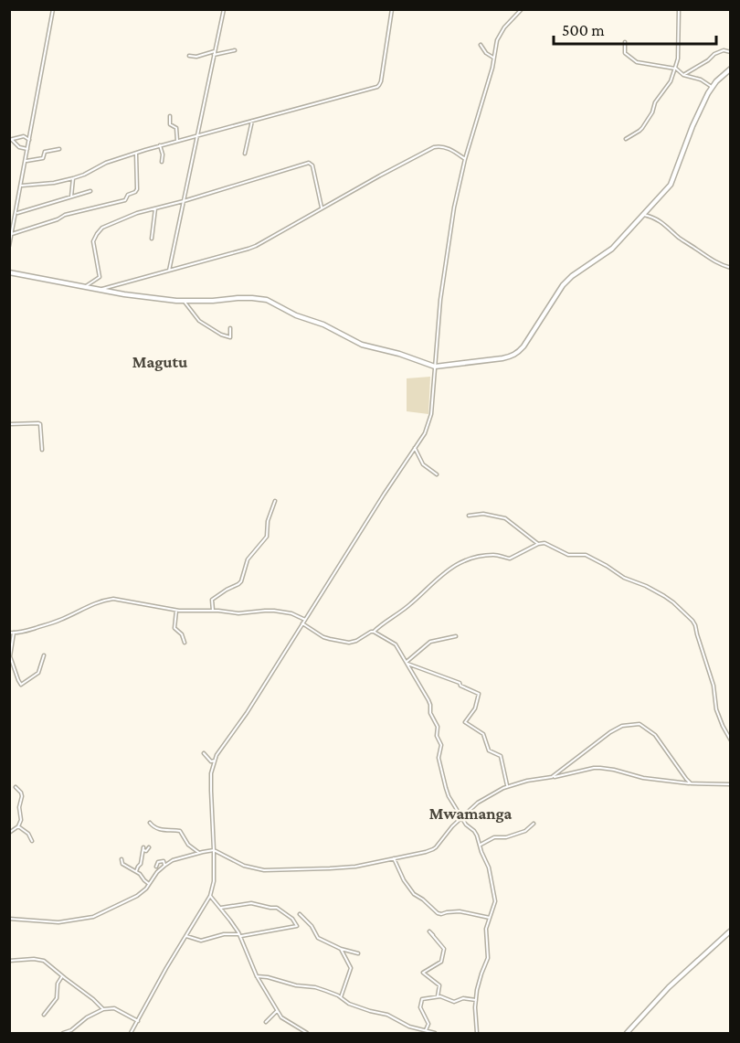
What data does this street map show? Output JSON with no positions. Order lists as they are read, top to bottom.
{
  "districts": ["Magutu", "Mwamanga"],
  "scale_bar": "500 m"
}
